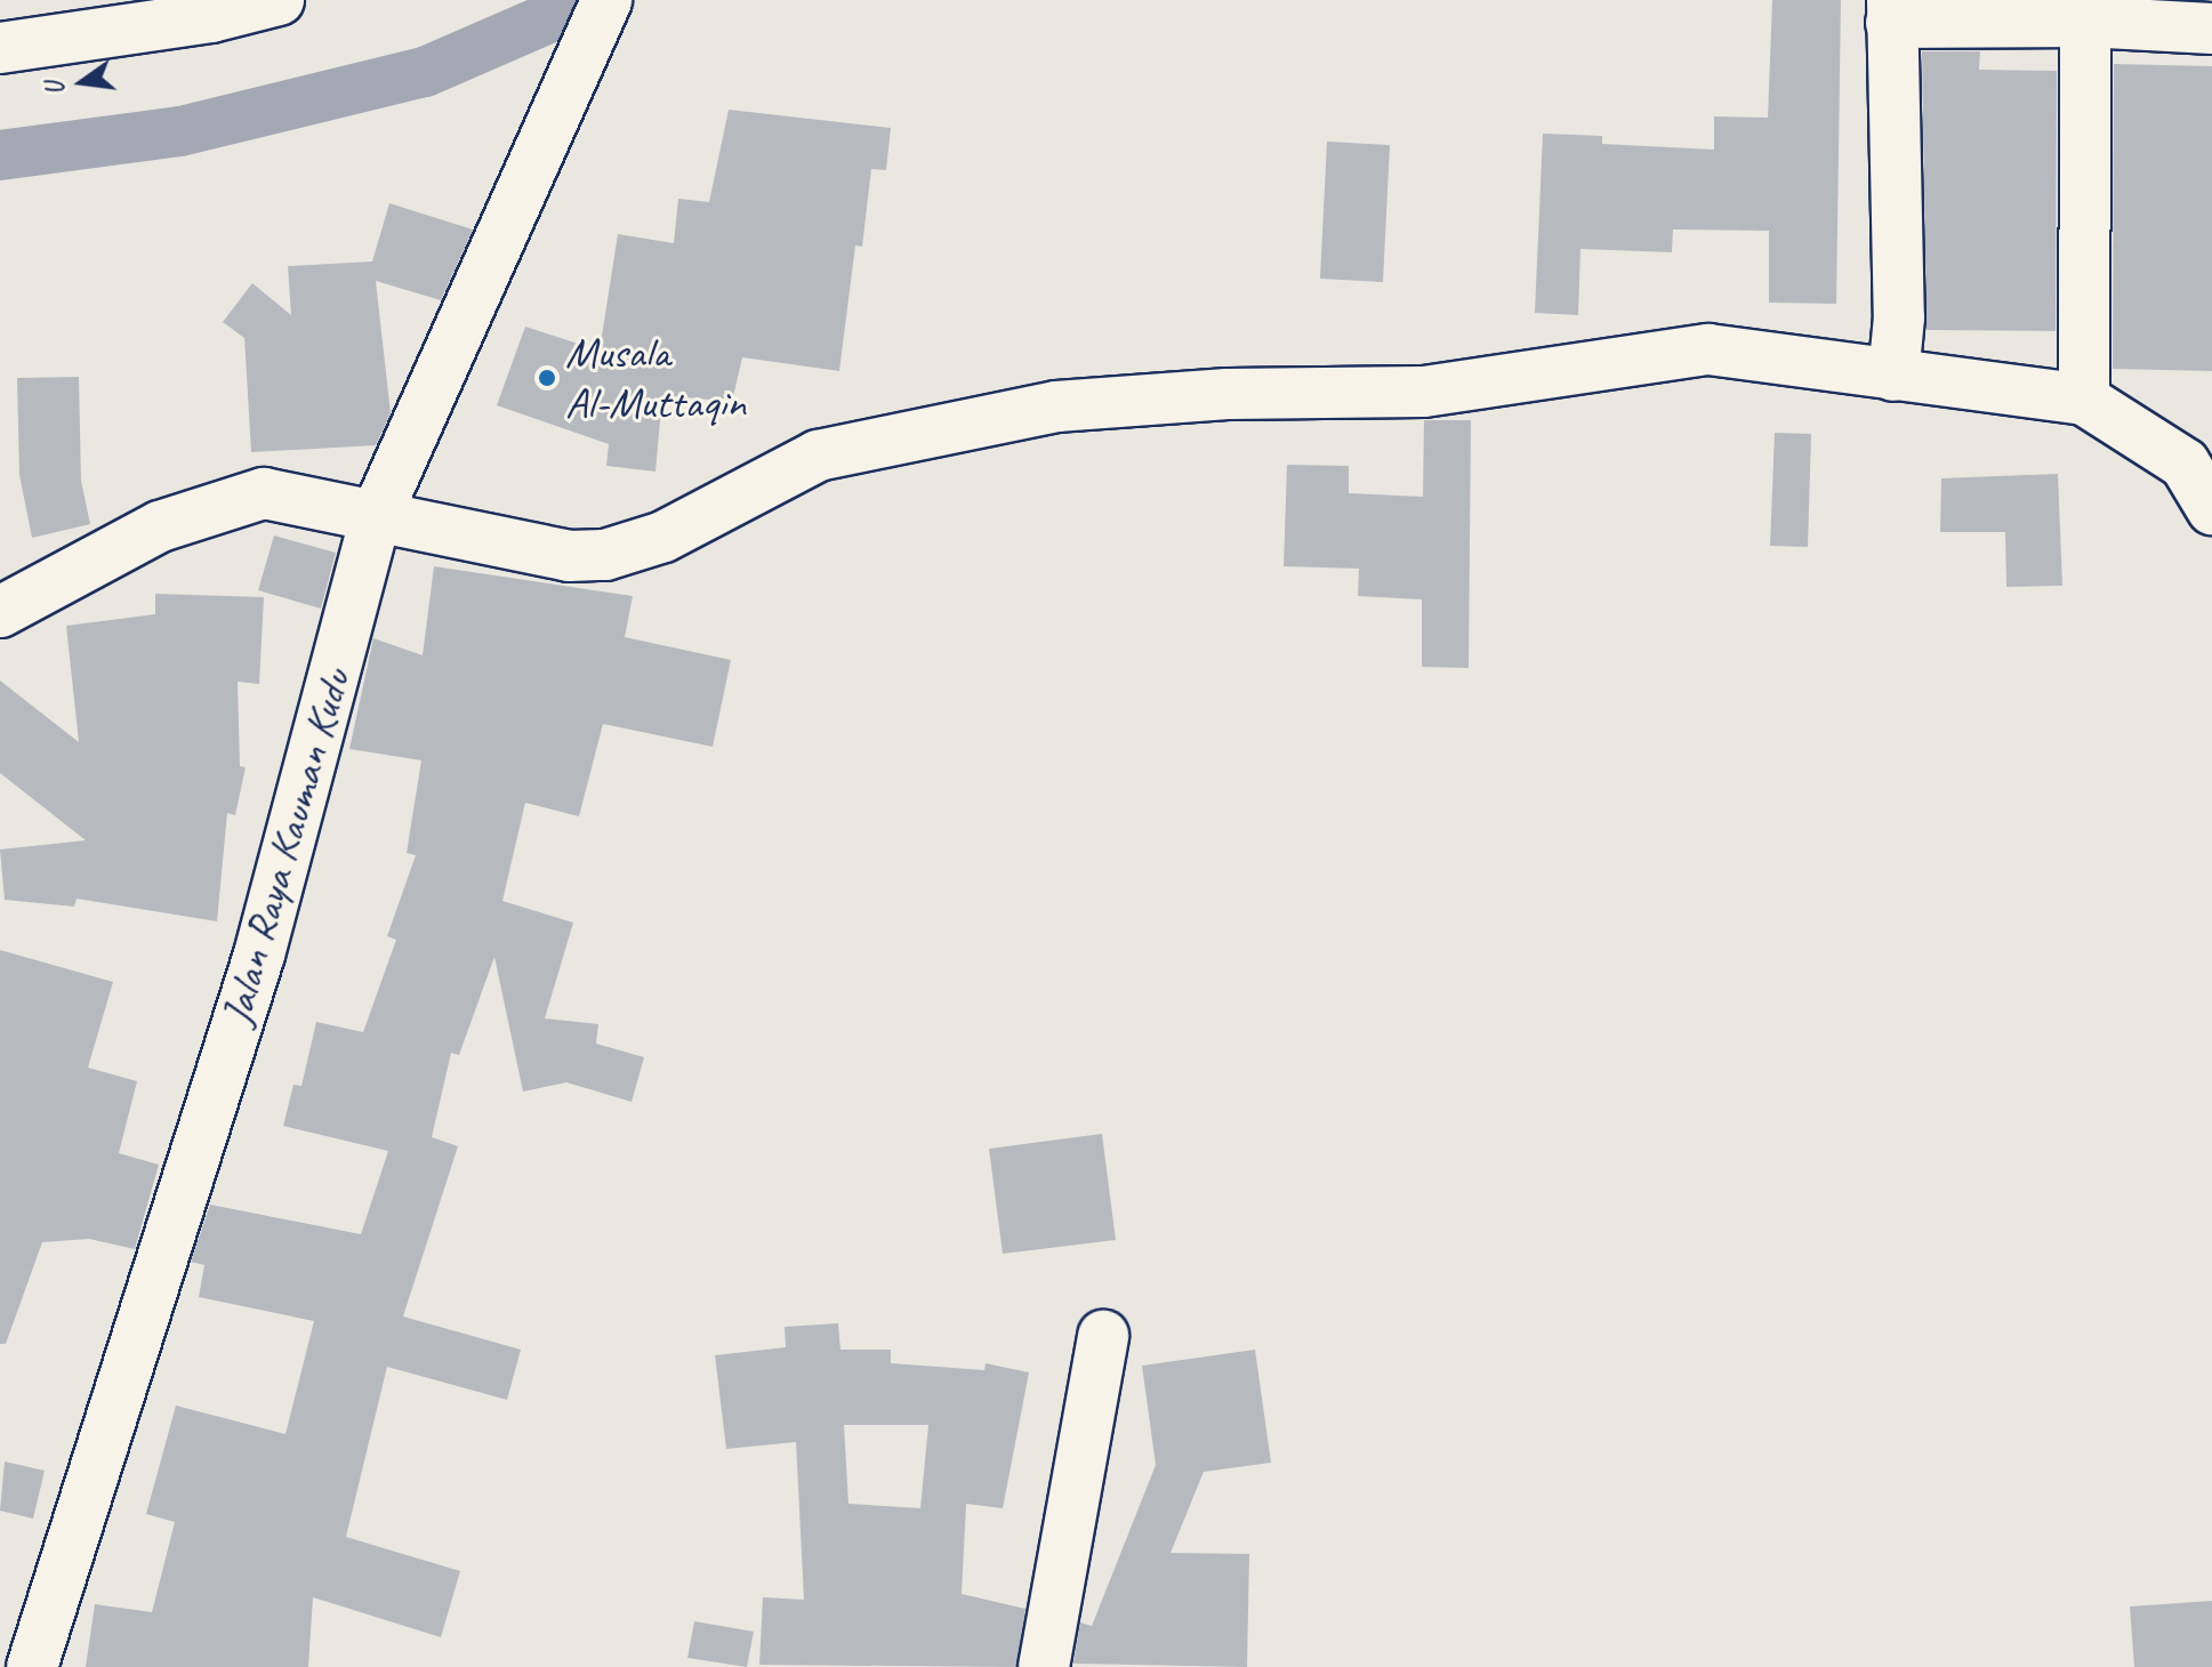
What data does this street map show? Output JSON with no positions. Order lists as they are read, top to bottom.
{
  "streets": {
    "street": ["Jalan Raya Kauman Kudu"]
  },
  "places": ["Musala Al-Muttaqin"],
  "north": "left"
}
